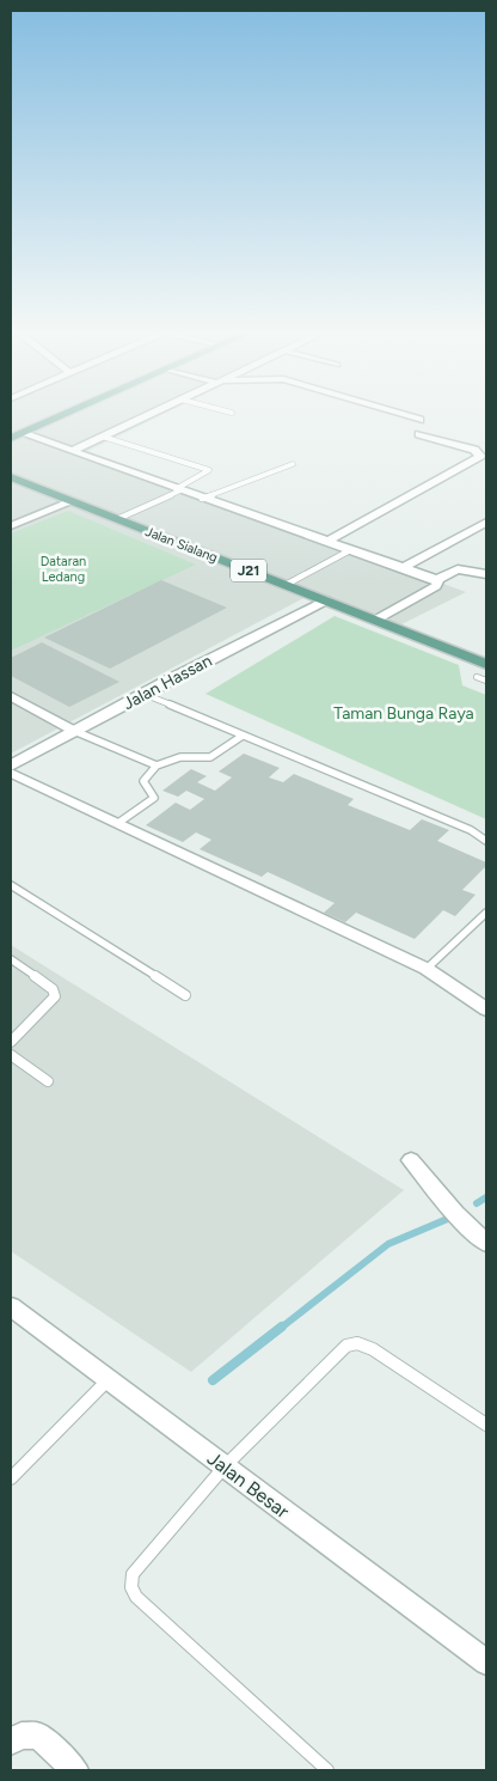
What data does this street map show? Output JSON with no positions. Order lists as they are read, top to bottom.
{
  "streets": {
    "main road": ["Jalan Sialang", "J21"],
    "street": ["Jalan Hassan", "Jalan Besar"]
  },
  "crossings": [
    ["Jalan Sialang", "Jalan Hassan"]
  ],
  "parks": ["Dataran Ledang", "Taman Bunga Raya"]
}
